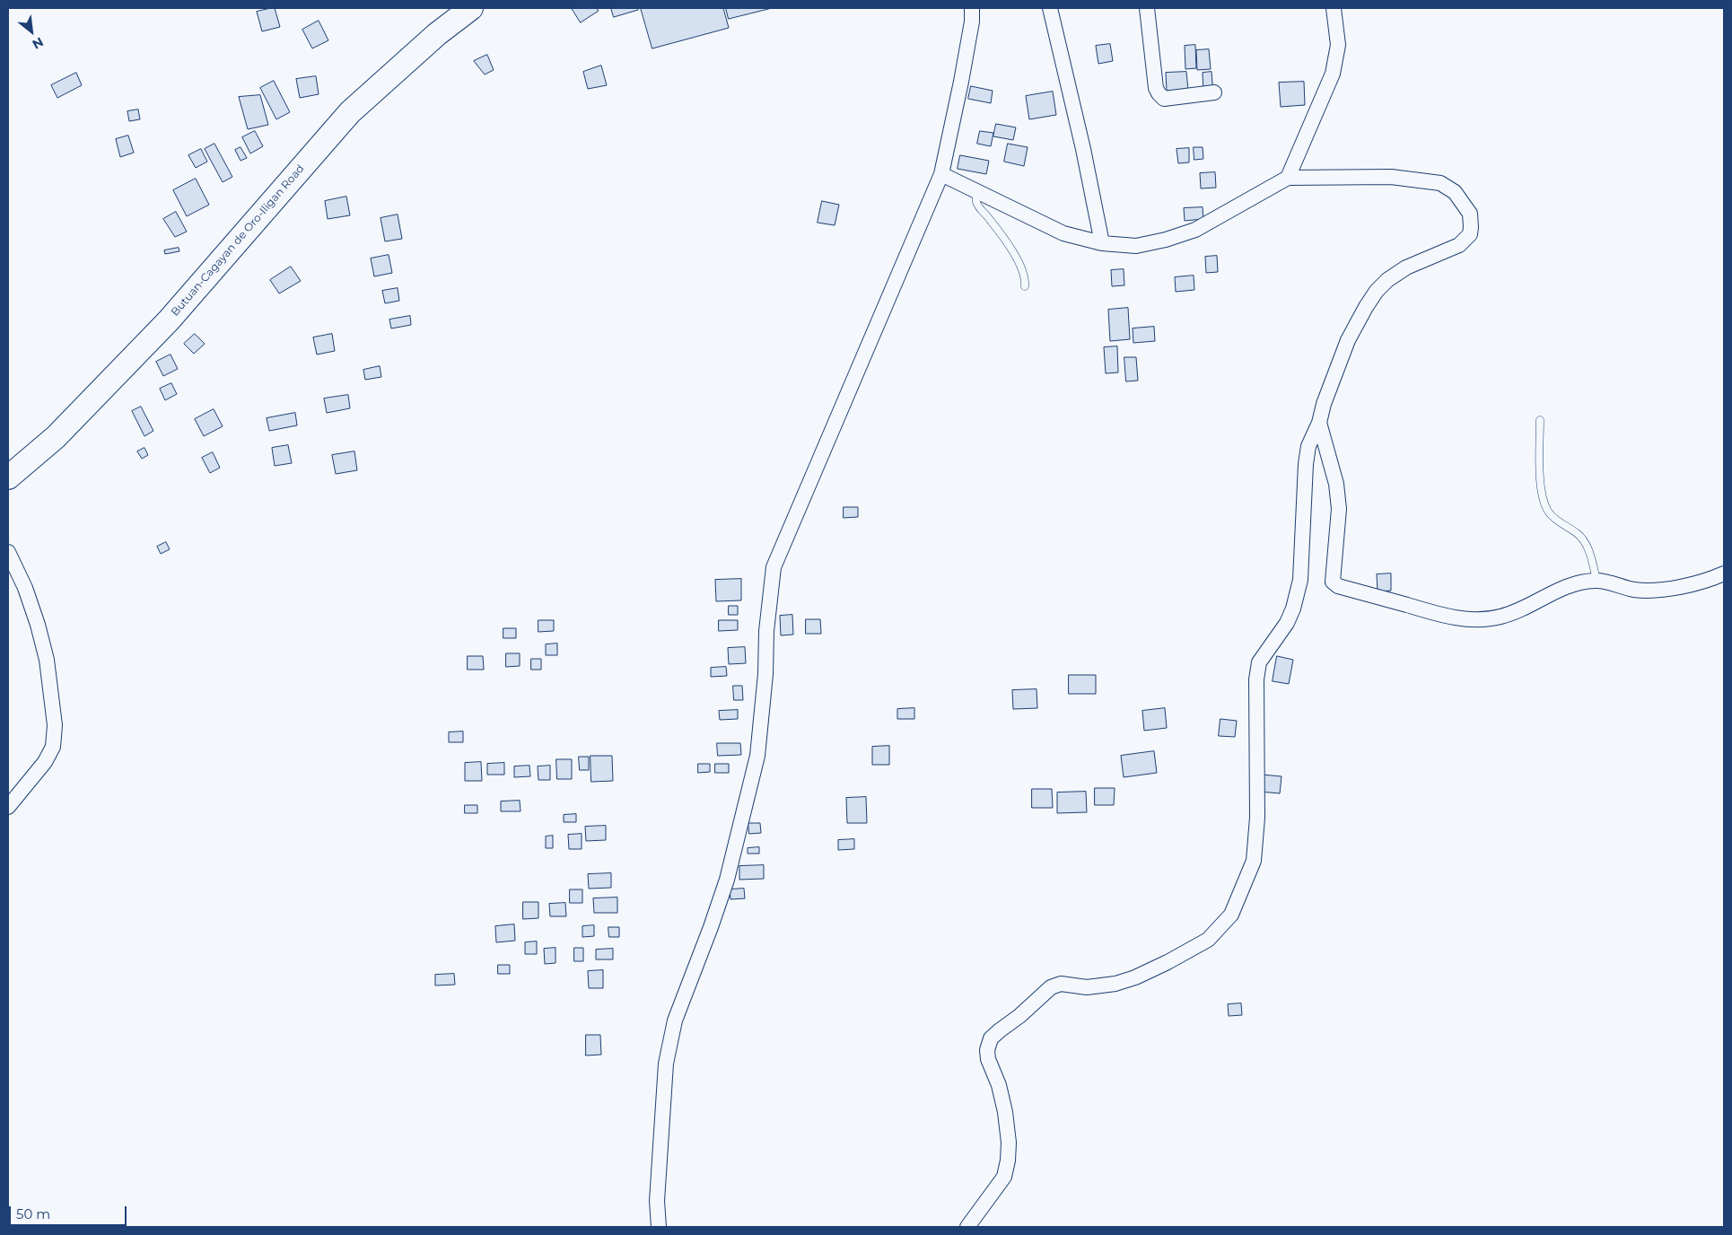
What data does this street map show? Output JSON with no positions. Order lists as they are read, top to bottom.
{
  "streets": {
    "highway": ["Butuan-Cagayan de Oro-Iligan Road"]
  },
  "scale_bar": "50 m",
  "north": "bottom right"
}
